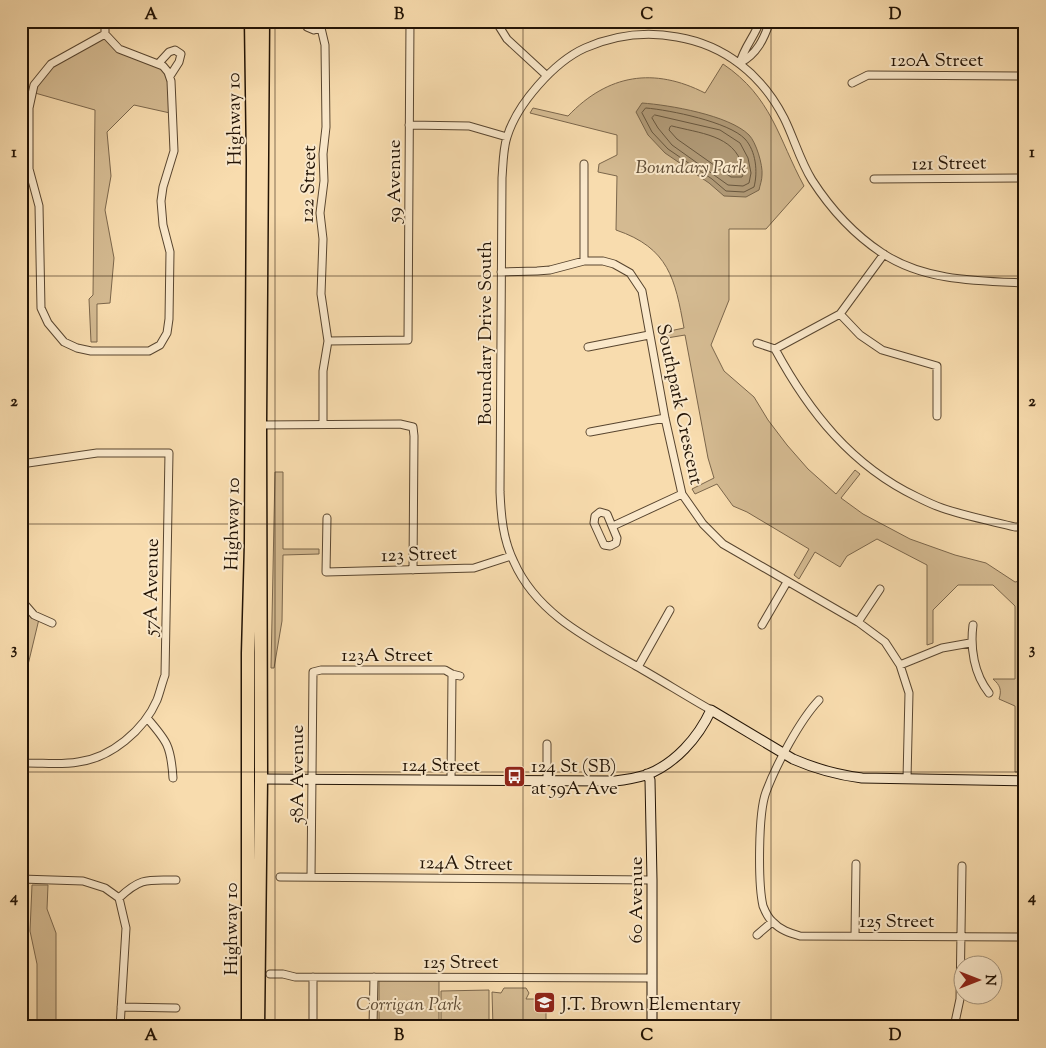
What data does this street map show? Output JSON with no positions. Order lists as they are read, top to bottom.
{
  "streets": {
    "highway": ["Highway 10"],
    "street": [
      "120A Street",
      "121 Street",
      "59 Avenue",
      "122 Street",
      "Boundary Drive South",
      "Southpark Crescent",
      "123 Street",
      "57A Avenue",
      "123A Street",
      "124 Street",
      "58A Avenue",
      "124A Street",
      "60 Avenue",
      "125 Street"
    ]
  },
  "crossings": [
    ["Highway 10", "124 Street"],
    ["59 Avenue", "122 Street"],
    ["Boundary Drive South", "Southpark Crescent"],
    ["Boundary Drive South", "123 Street"],
    ["Boundary Drive South", "124 Street"],
    ["123A Street", "58A Avenue"],
    ["124 Street", "58A Avenue"],
    ["124 Street", "60 Avenue"],
    ["58A Avenue", "124A Street"],
    ["124A Street", "60 Avenue"],
    ["60 Avenue", "125 Street"]
  ],
  "parks": ["Boundary Park", "Corrigan Park"],
  "places": {
    "bus stop": ["124 St (SB) at 59A Ave"],
    "school or university": ["J.T. Brown Elementary"]
  },
  "north": "right",
  "grid": {
    "columns": [
      "A",
      "B",
      "C",
      "D"
    ],
    "rows": [
      "1",
      "2",
      "3",
      "4"
    ]
  }
}
